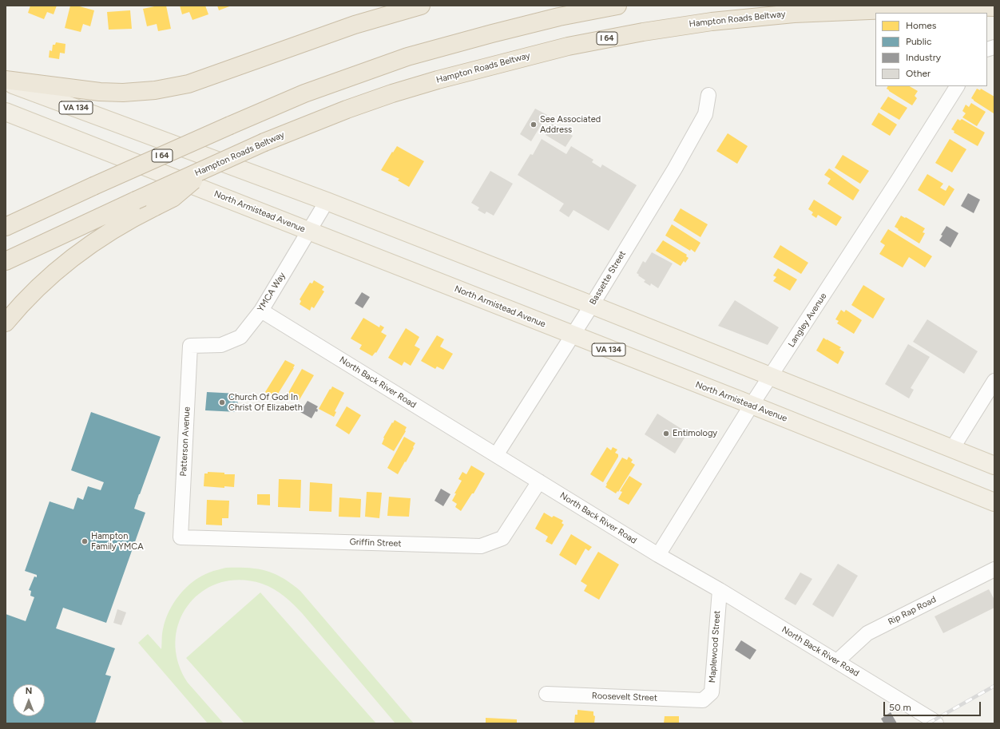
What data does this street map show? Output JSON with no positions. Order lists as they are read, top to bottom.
{
  "streets": {
    "highway": ["Hampton Roads Beltway", "I 64"],
    "main road": ["VA 134", "North Armistead Avenue"],
    "street": [
      "Bassette Street",
      "YMCA Way",
      "Langley Avenue",
      "North Back River Road",
      "Patterson Avenue",
      "Griffin Street",
      "Rip Rap Road",
      "Maplewood Street",
      "Roosevelt Street"
    ]
  },
  "crossings": [
    ["VA 134", "Bassette Street"],
    ["VA 134", "YMCA Way"],
    ["VA 134", "Langley Avenue"],
    ["North Armistead Avenue", "Bassette Street"],
    ["North Armistead Avenue", "YMCA Way"],
    ["North Armistead Avenue", "Langley Avenue"],
    ["Bassette Street", "North Back River Road"],
    ["YMCA Way", "North Back River Road"],
    ["YMCA Way", "Patterson Avenue"],
    ["Langley Avenue", "North Back River Road"],
    ["North Back River Road", "Griffin Street"],
    ["North Back River Road", "Rip Rap Road"],
    ["North Back River Road", "Maplewood Street"],
    ["Patterson Avenue", "Griffin Street"],
    ["Maplewood Street", "Roosevelt Street"]
  ],
  "places": [
    "See Associated Address",
    "Church Of God In Christ Of Elizabeth",
    "Entimology",
    "Hampton Family YMCA"
  ],
  "legend": [
    "Homes",
    "Public",
    "Industry",
    "Other"
  ],
  "scale_bar": "50 m",
  "north": "top"
}
